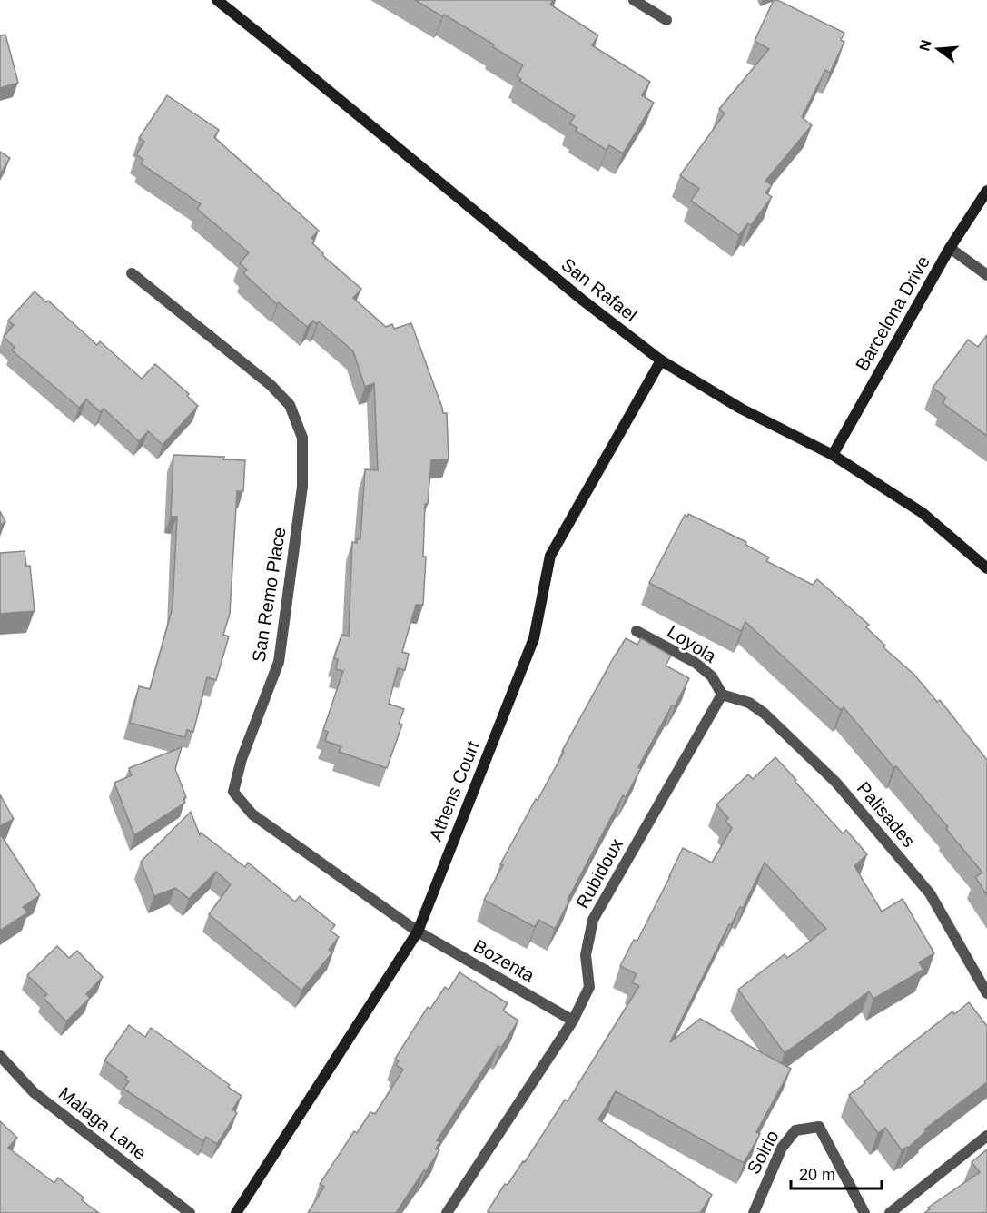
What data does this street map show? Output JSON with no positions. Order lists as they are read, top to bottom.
{
  "streets": {
    "street": [
      "San Rafael",
      "Barcelona Drive",
      "San Remo Place",
      "Loyola",
      "Athens Court",
      "Palisades",
      "Rubidoux",
      "Bozenta",
      "Malaga Lane",
      "Solrio"
    ]
  },
  "crossings": [
    ["San Rafael", "Barcelona Drive"],
    ["San Rafael", "Athens Court"],
    ["San Remo Place", "Athens Court"],
    ["San Remo Place", "Bozenta"],
    ["Loyola", "Palisades"],
    ["Loyola", "Rubidoux"],
    ["Athens Court", "Bozenta"],
    ["Palisades", "Rubidoux"],
    ["Rubidoux", "Bozenta"]
  ],
  "scale_bar": "20 m",
  "north": "left"
}
